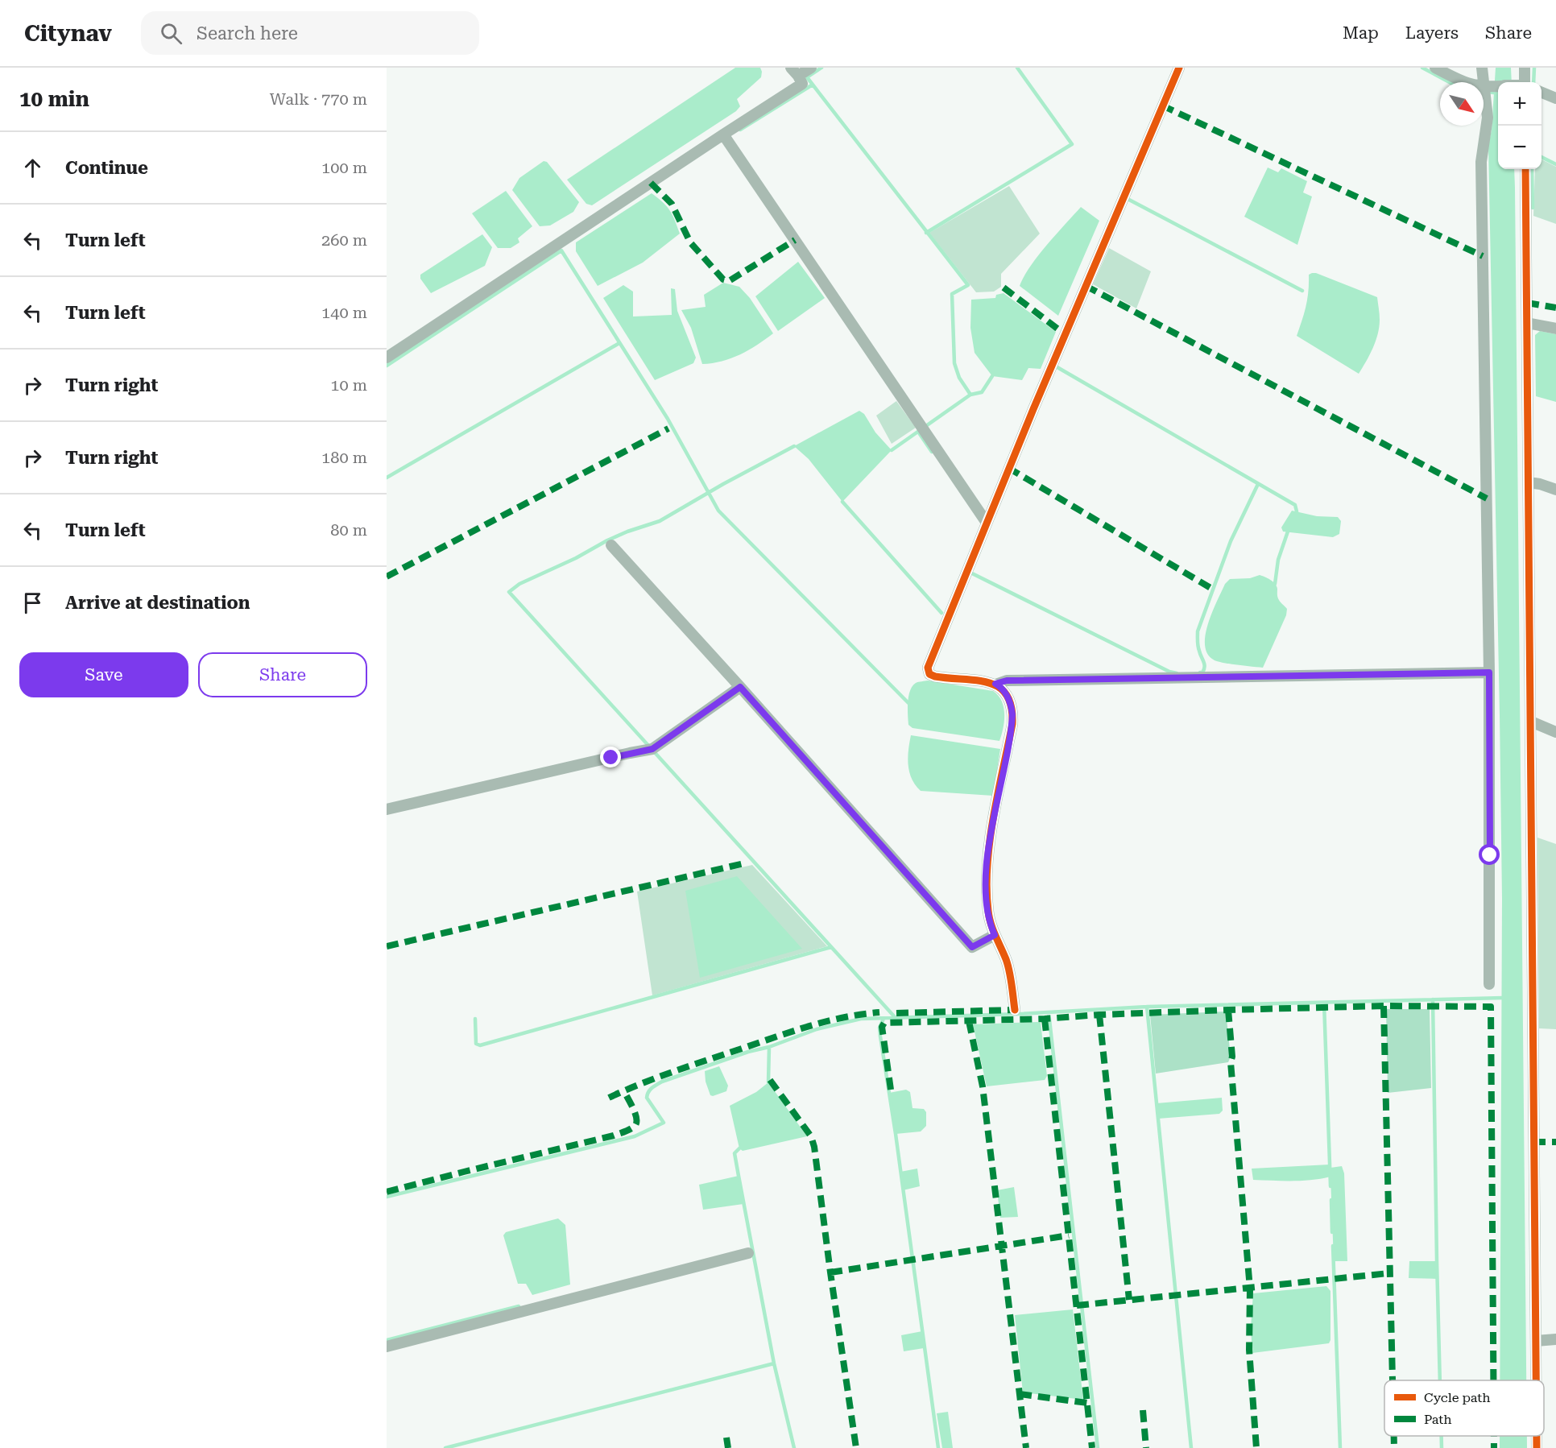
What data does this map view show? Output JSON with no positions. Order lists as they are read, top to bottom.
{
  "legend": ["Cycle path", "Path"],
  "north": "bottom right",
  "page": {
    "header": "Citynav",
    "search": "Search here",
    "nav": ["Map", "Layers", "Share"],
    "heading": ["10 min", "Walk · 770 m"],
    "map_buttons": ["+", "−"],
    "list": [
      ["Continue", "100 m"],
      ["Turn left", "260 m"],
      ["Turn left", "140 m"],
      ["Turn right", "10 m"],
      ["Turn right", "180 m"],
      ["Turn left", "80 m"],
      "Arrive at destination"
    ],
    "buttons": ["Save", "Share"]
  }
}
